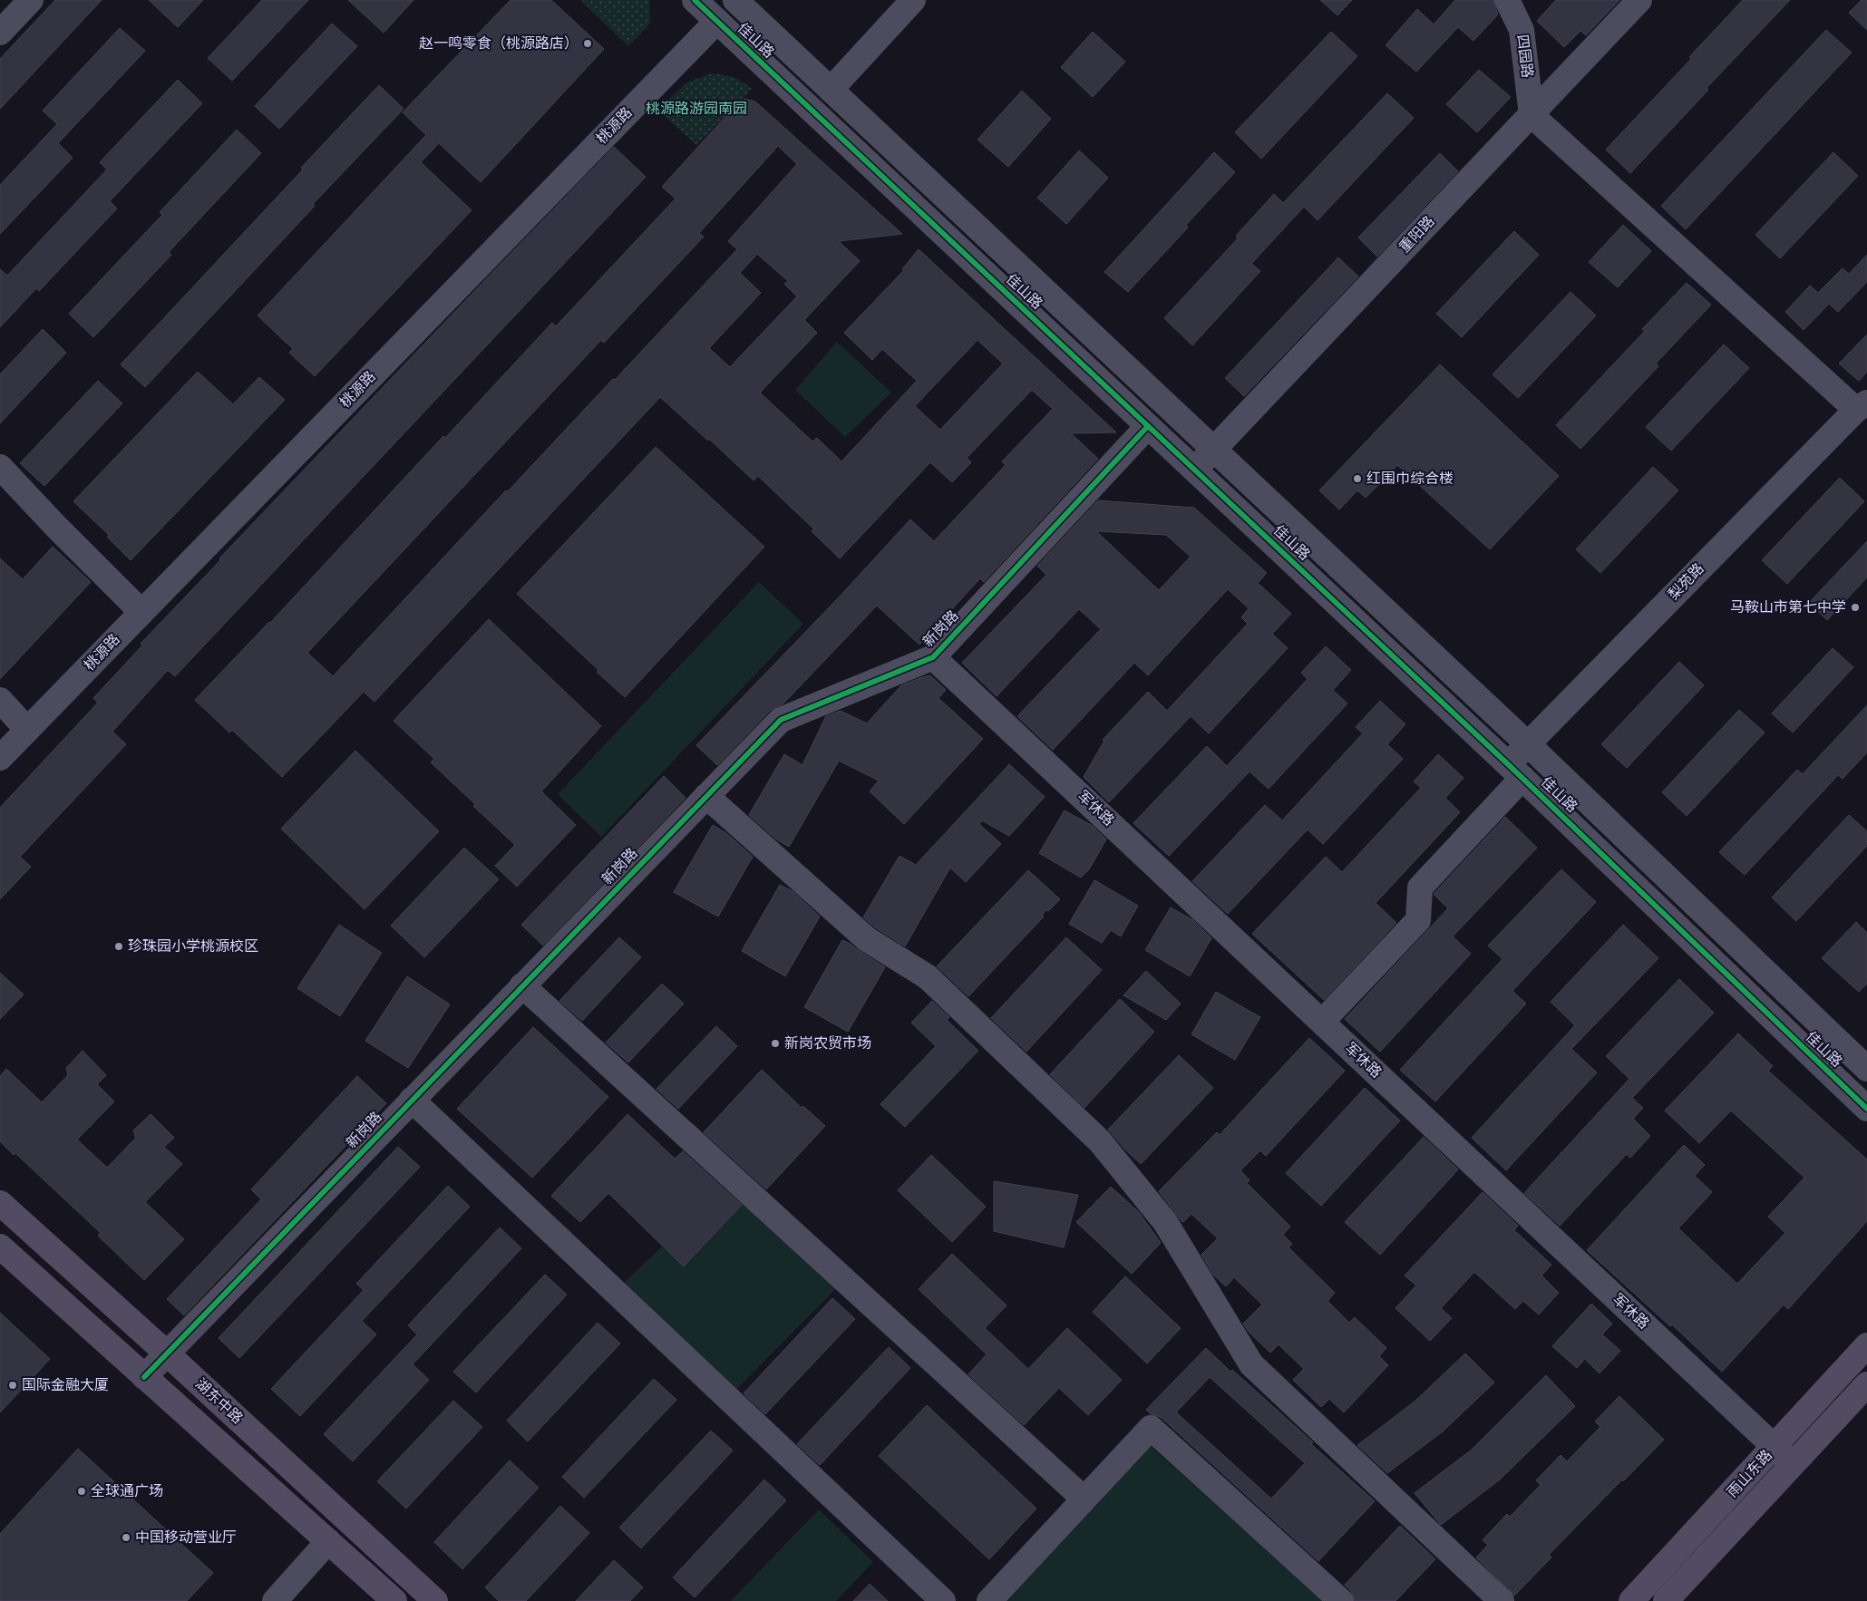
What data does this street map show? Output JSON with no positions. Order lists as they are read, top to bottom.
{
  "streets": {
    "main road": ["湖东中路", "雨山东路"],
    "street": [
      "佳山路",
      "四园路",
      "桃源路",
      "重阳路",
      "梨苑路",
      "新岗路",
      "军休路"
    ]
  },
  "crossings": [
    ["佳山路", "桃源路"],
    ["佳山路", "重阳路"],
    ["佳山路", "梨苑路"],
    ["佳山路", "新岗路"],
    ["四园路", "重阳路"],
    ["梨苑路", "军休路"],
    ["新岗路", "军休路"],
    ["新岗路", "湖东中路"],
    ["军休路", "雨山东路"]
  ],
  "parks": ["桃源路游园南园"],
  "places": [
    "赵一鸣零食（桃源路店）",
    "红围巾综合楼",
    "马鞍山市第七中学",
    "珍珠园小学桃源校区",
    "新岗农贸市场",
    "国际金融大厦",
    "全球通广场",
    "中国移动营业厅"
  ]
}
